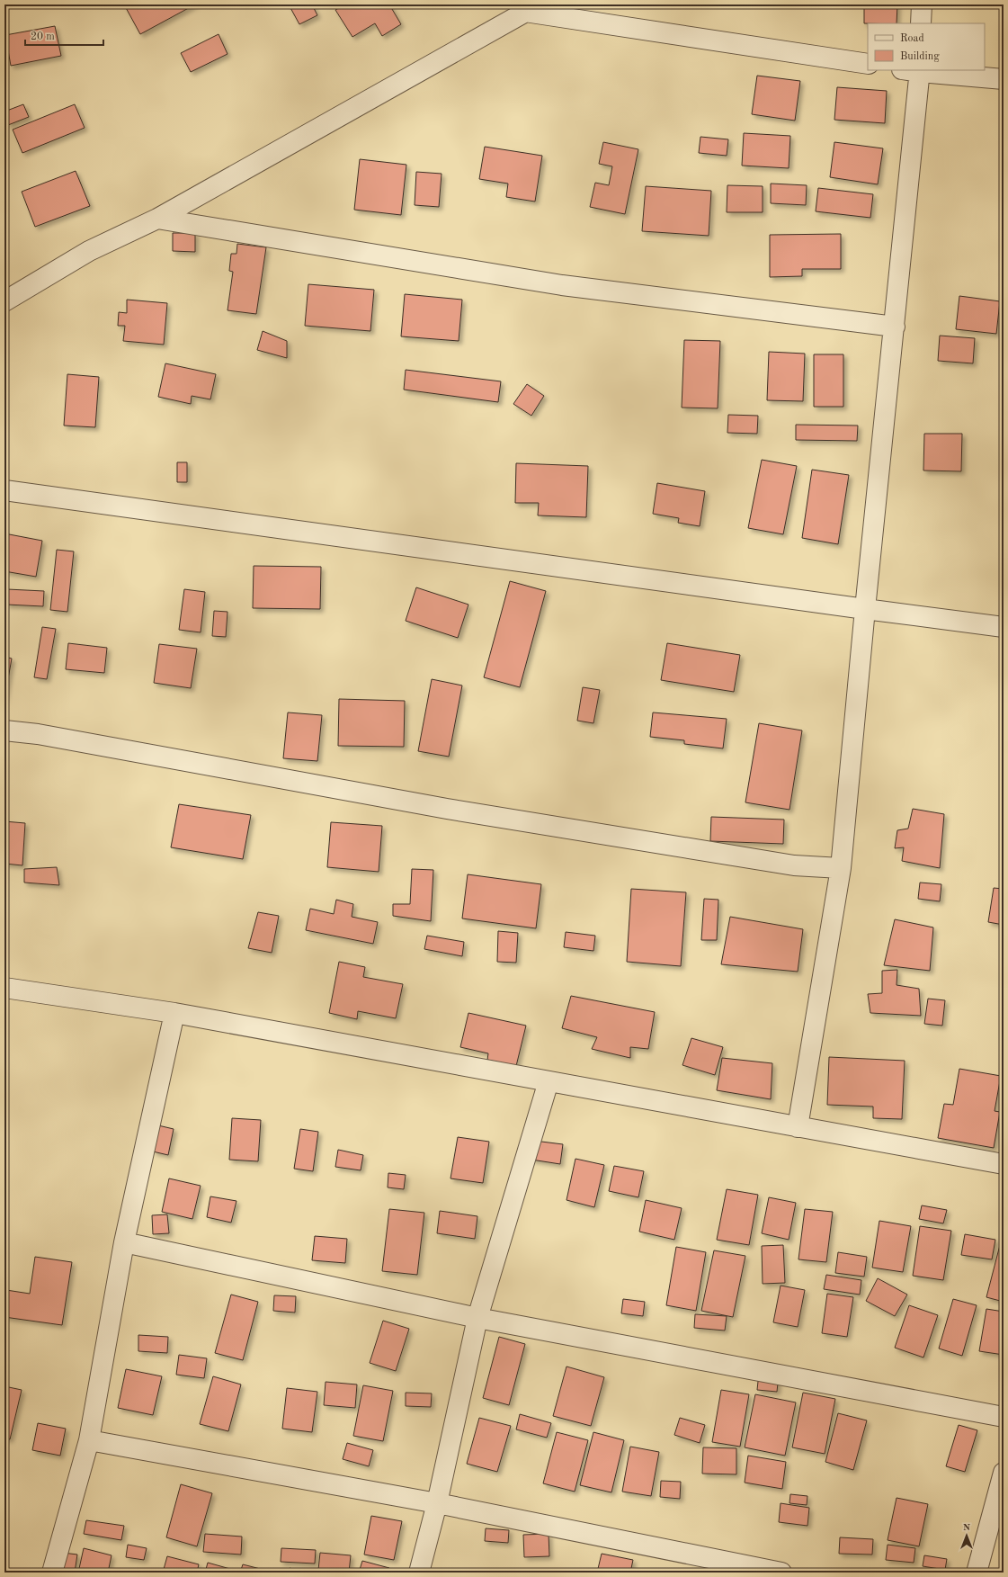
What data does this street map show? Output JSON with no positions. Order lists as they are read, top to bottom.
{
  "legend": ["Road", "Building"],
  "scale_bar": "20 m",
  "north": "top"
}
